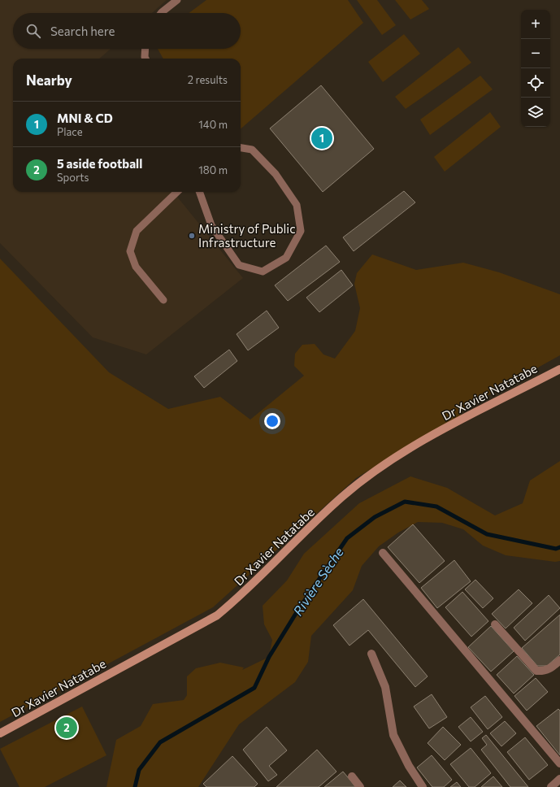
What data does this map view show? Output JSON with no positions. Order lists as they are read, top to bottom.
{
  "streets": {
    "main road": ["Dr Xavier Natatabe"]
  },
  "water": ["Rivière Sèche"],
  "places": ["Ministry of Public Infrastructure"],
  "page": {
    "map_buttons": ["+", "−"],
    "search": "Search here",
    "heading": ["Nearby", "2 results"],
    "list": [
      {
        "mark": "1",
        "name": "MNI & CD",
        "note": "Place",
        "value": "140 m"
      },
      {
        "mark": "2",
        "name": "5 aside football",
        "note": "Sports",
        "value": "180 m"
      }
    ],
    "pins": ["1", "2"]
  }
}
